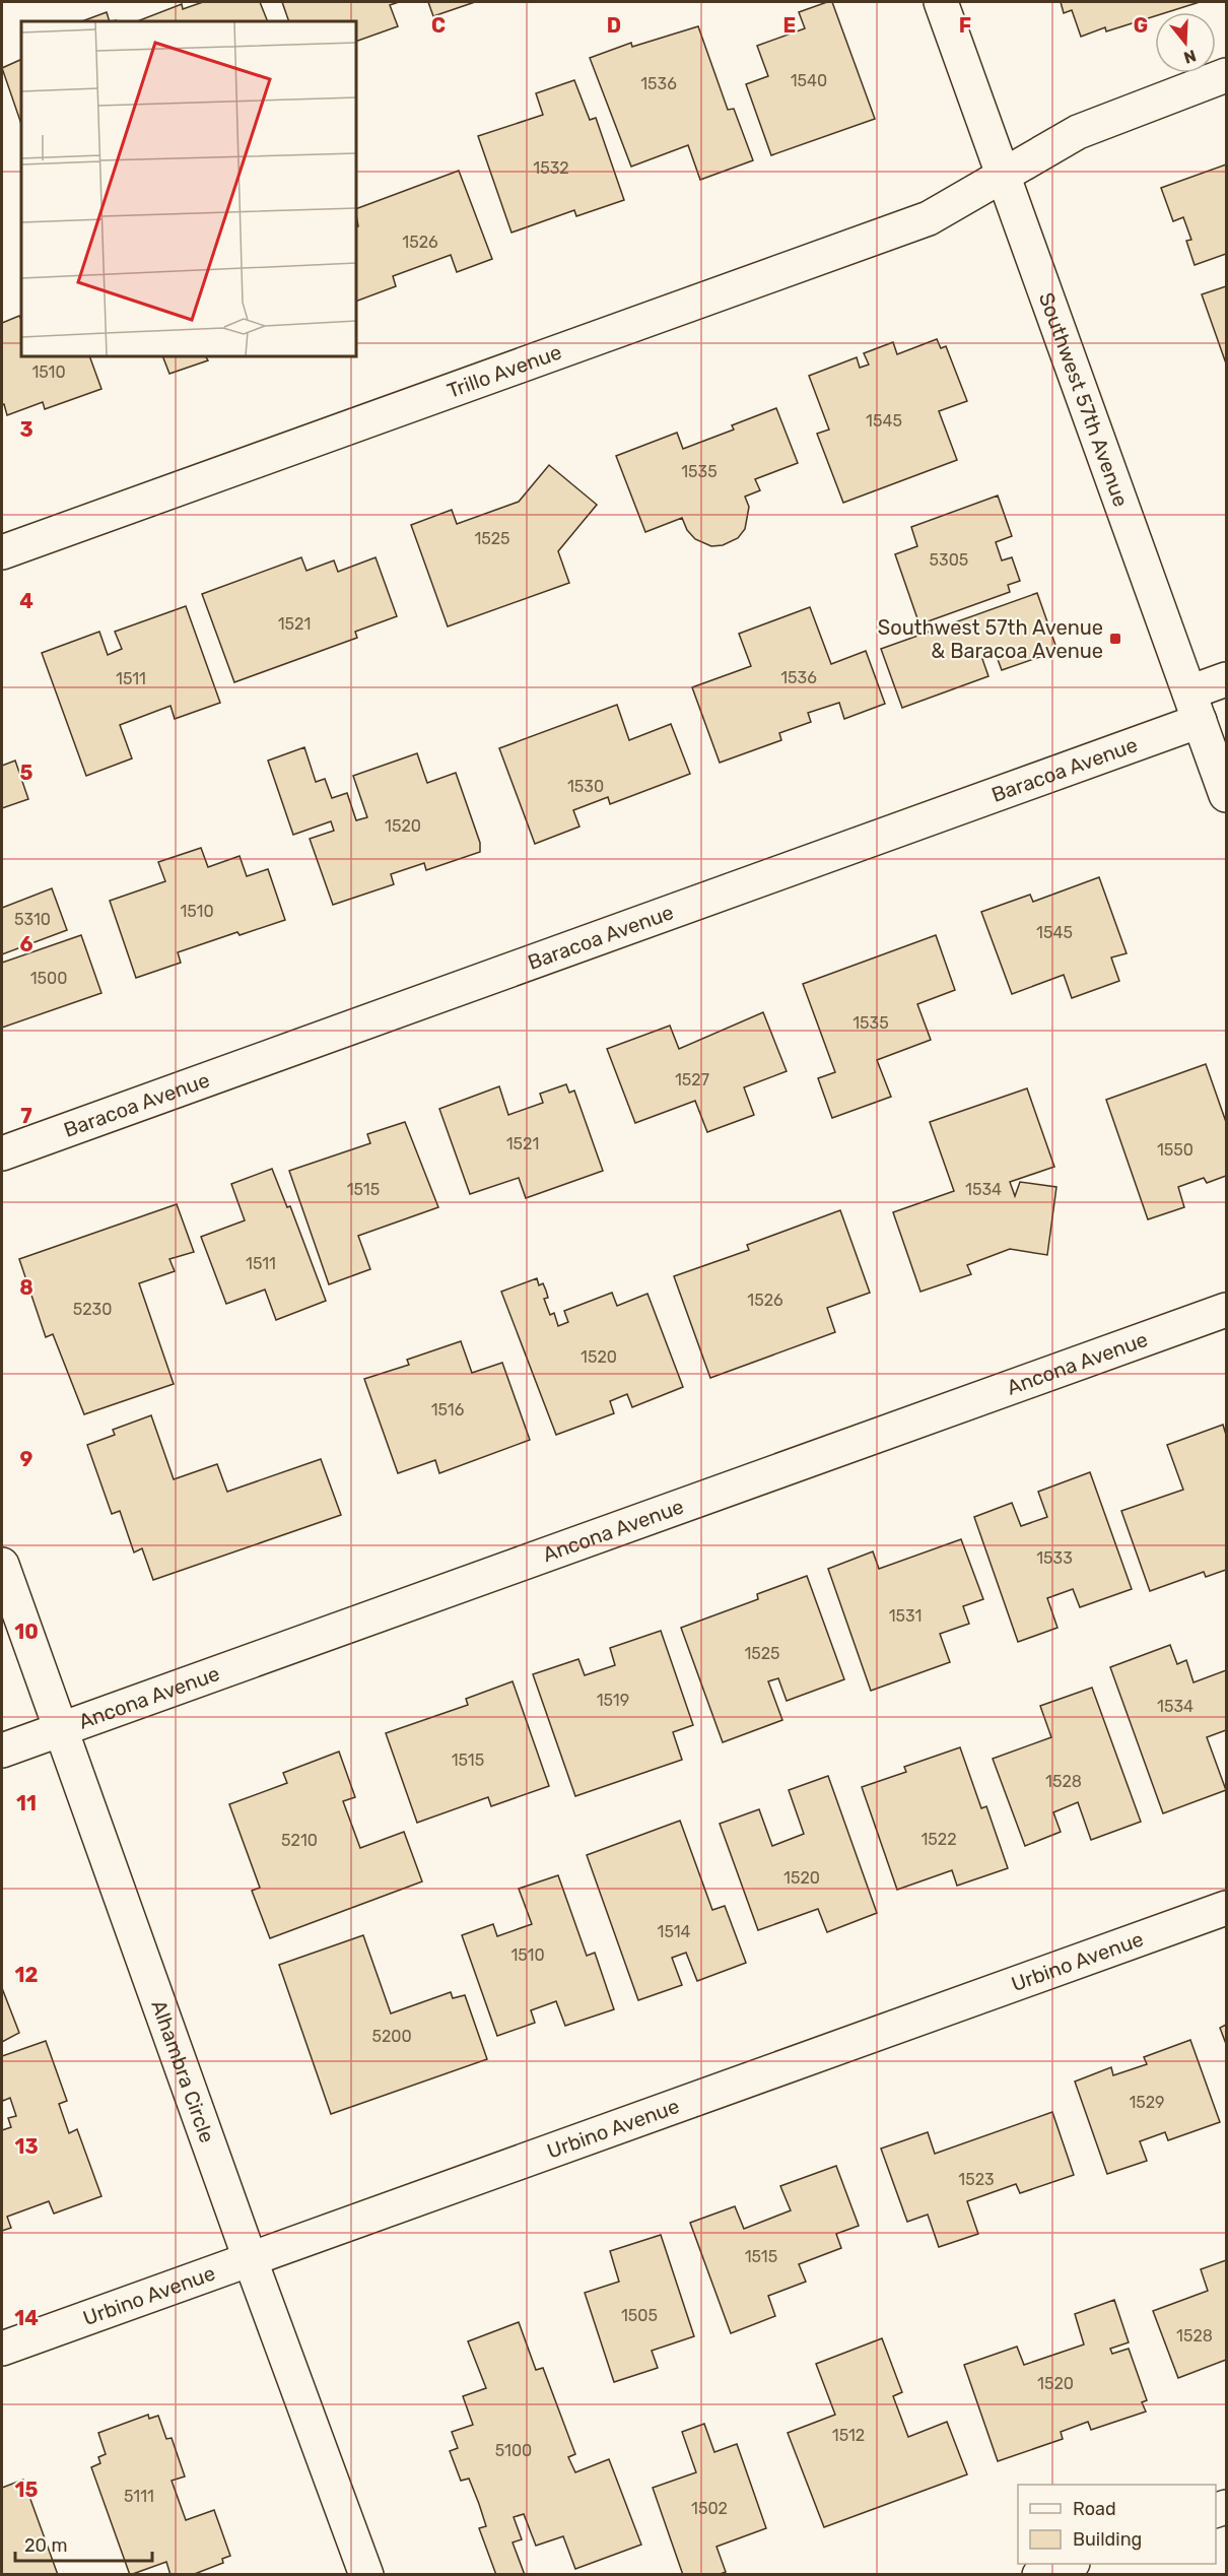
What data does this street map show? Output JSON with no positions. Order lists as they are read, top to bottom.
{
  "streets": {
    "street": [
      "Trillo Avenue",
      "Southwest 57th Avenue",
      "Baracoa Avenue",
      "Ancona Avenue",
      "Urbino Avenue",
      "Alhambra Circle"
    ]
  },
  "crossings": [
    ["Trillo Avenue", "Southwest 57th Avenue"],
    ["Southwest 57th Avenue", "Baracoa Avenue"],
    ["Ancona Avenue", "Alhambra Circle"],
    ["Urbino Avenue", "Alhambra Circle"]
  ],
  "places": {
    "transit": ["Southwest 57th Avenue & Baracoa Avenue"]
  },
  "house_numbers": [
    "1540",
    "1536",
    "1532",
    "1526",
    "1510",
    "1545",
    "1535",
    "1525",
    "5305",
    "1521",
    "1536",
    "1511",
    "1530",
    "1520",
    "1510",
    "5310",
    "1545",
    "1500",
    "1535",
    "1527",
    "1521",
    "1550",
    "1515",
    "1534",
    "1511",
    "1526",
    "5230",
    "1520",
    "1516",
    "1533",
    "1531",
    "1525",
    "1519",
    "1534",
    "1515",
    "1528",
    "1522",
    "5210",
    "1520",
    "1514",
    "1510",
    "5200",
    "1529",
    "1523",
    "1515",
    "1505",
    "1528",
    "1520",
    "1512",
    "5100",
    "5111",
    "1502"
  ],
  "legend": ["Road", "Building"],
  "scale_bar": "20 m",
  "north": "bottom",
  "grid": {
    "columns": [
      "C",
      "D",
      "E",
      "F",
      "G"
    ],
    "rows": [
      "3",
      "4",
      "5",
      "6",
      "7",
      "8",
      "9",
      "10",
      "11",
      "12",
      "13",
      "14",
      "15"
    ]
  }
}
